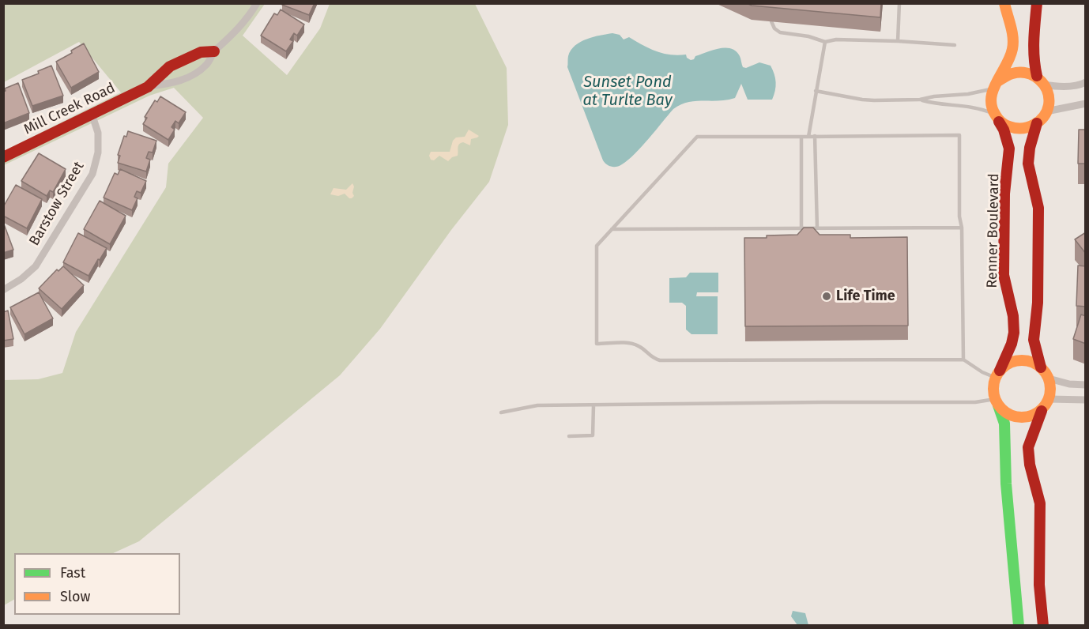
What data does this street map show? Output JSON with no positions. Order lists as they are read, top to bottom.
{
  "streets": {
    "main road": ["Mill Creek Road", "Renner Boulevard"],
    "street": ["Barstow Street"]
  },
  "crossings": [
    ["Mill Creek Road", "Barstow Street"]
  ],
  "water": ["Sunset Pond at Turlte Bay"],
  "places": ["Life Time"],
  "legend": ["Fast", "Slow"]
}
